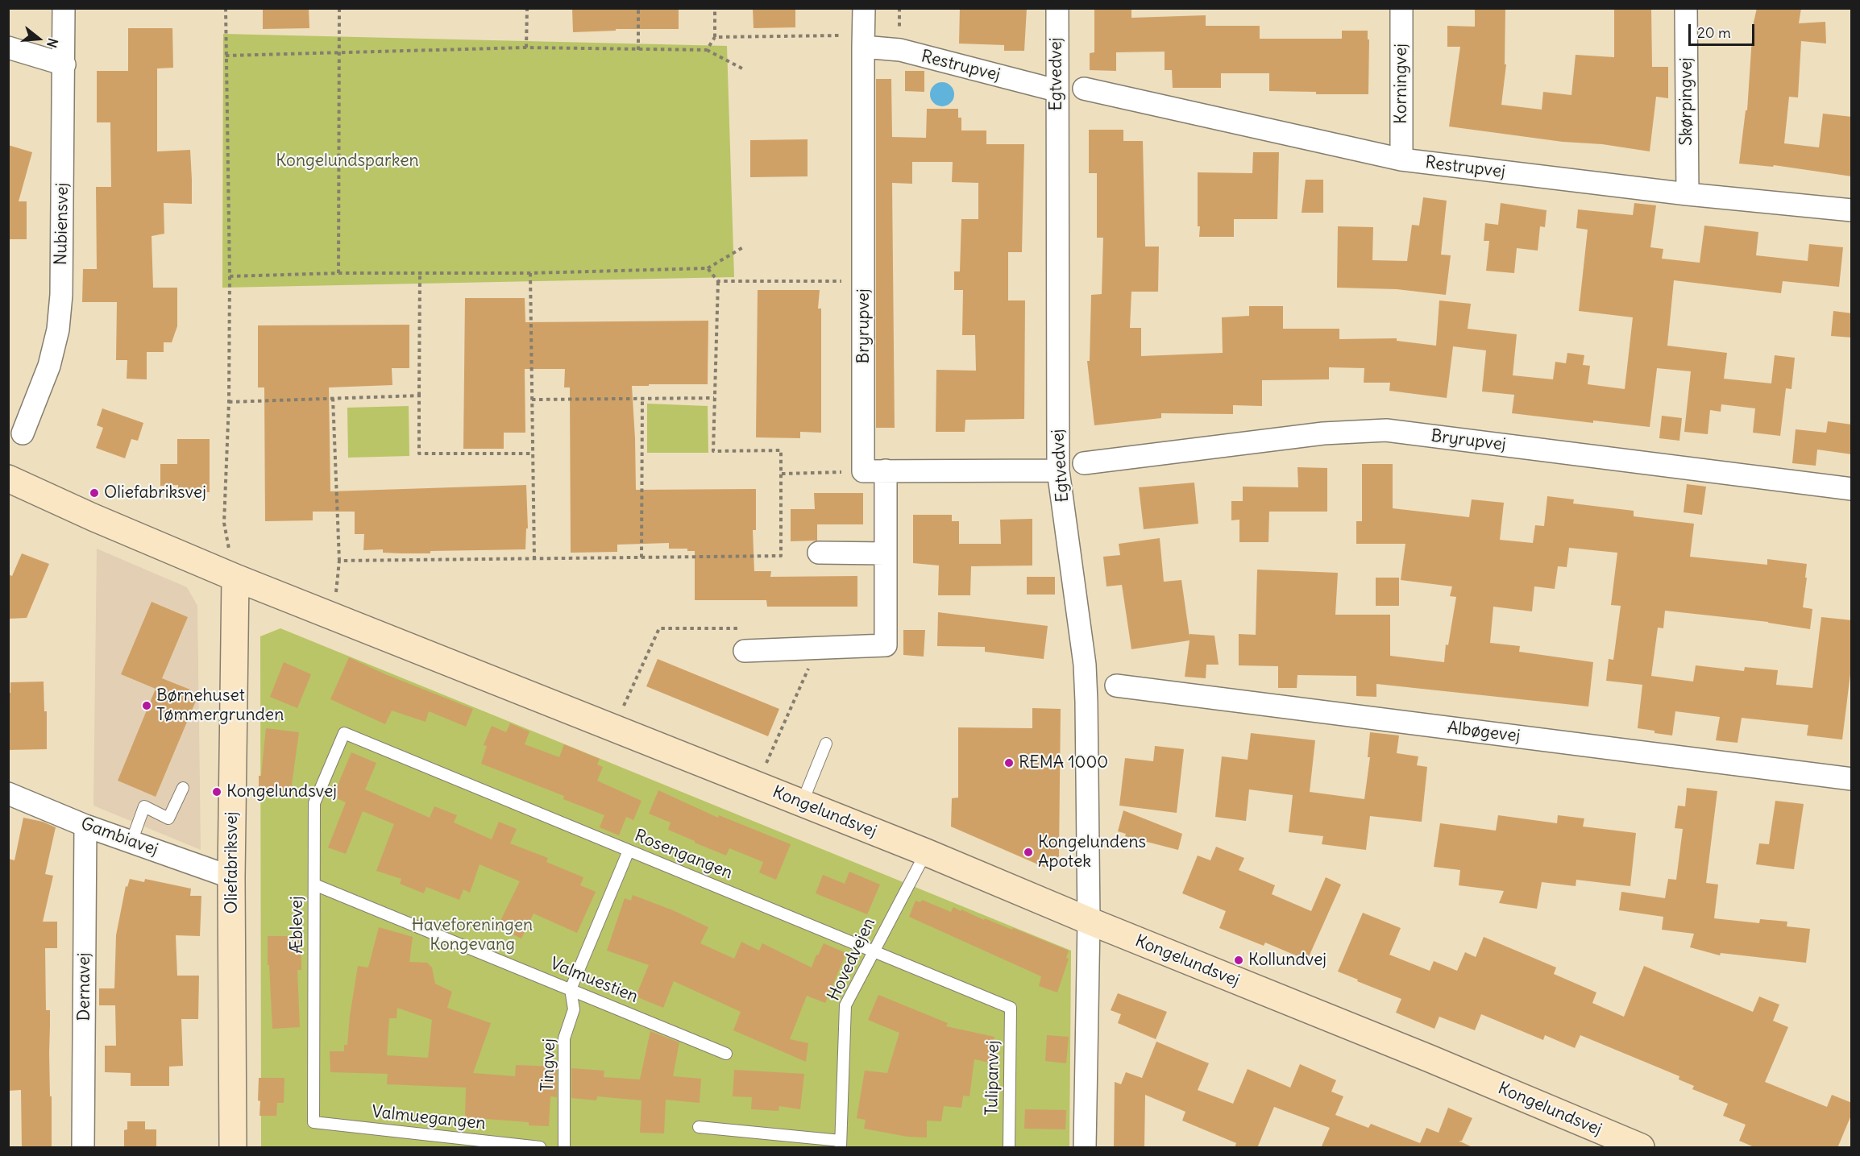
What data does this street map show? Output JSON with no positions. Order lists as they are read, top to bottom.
{
  "streets": {
    "street": [
      "Restrupvej",
      "Egtvedvej",
      "Korningvej",
      "Skørpingvej",
      "Nubiensvej",
      "Bryrupvej",
      "Albøgevej",
      "Kongelundsvej",
      "Gambiavej",
      "Oliefabriksvej",
      "Dernavej"
    ],
    "lane": [
      "Rosengangen",
      "Æblevej",
      "Hovedvejen",
      "Valmuestien",
      "Tingvej",
      "Tulipanvej",
      "Valmuegangen"
    ]
  },
  "crossings": [
    ["Restrupvej", "Egtvedvej"],
    ["Restrupvej", "Korningvej"],
    ["Restrupvej", "Skørpingvej"],
    ["Restrupvej", "Bryrupvej"],
    ["Egtvedvej", "Kongelundsvej"],
    ["Kongelundsvej", "Oliefabriksvej"],
    ["Kongelundsvej", "Hovedvejen"],
    ["Gambiavej", "Oliefabriksvej"],
    ["Gambiavej", "Dernavej"],
    ["Rosengangen", "Æblevej"],
    ["Rosengangen", "Hovedvejen"],
    ["Rosengangen", "Tingvej"],
    ["Rosengangen", "Tulipanvej"],
    ["Æblevej", "Valmuestien"],
    ["Æblevej", "Valmuegangen"],
    ["Valmuestien", "Tingvej"]
  ],
  "parks": ["Kongelundsparken", "Haveforeningen Kongevang"],
  "places": [
    "Oliefabriksvej",
    "Børnehuset Tømmergrunden",
    "REMA 1000",
    "Kongelundsvej",
    "Kongelundens Apotek",
    "Kollundvej"
  ],
  "scale_bar": "20 m",
  "north": "right"
}
